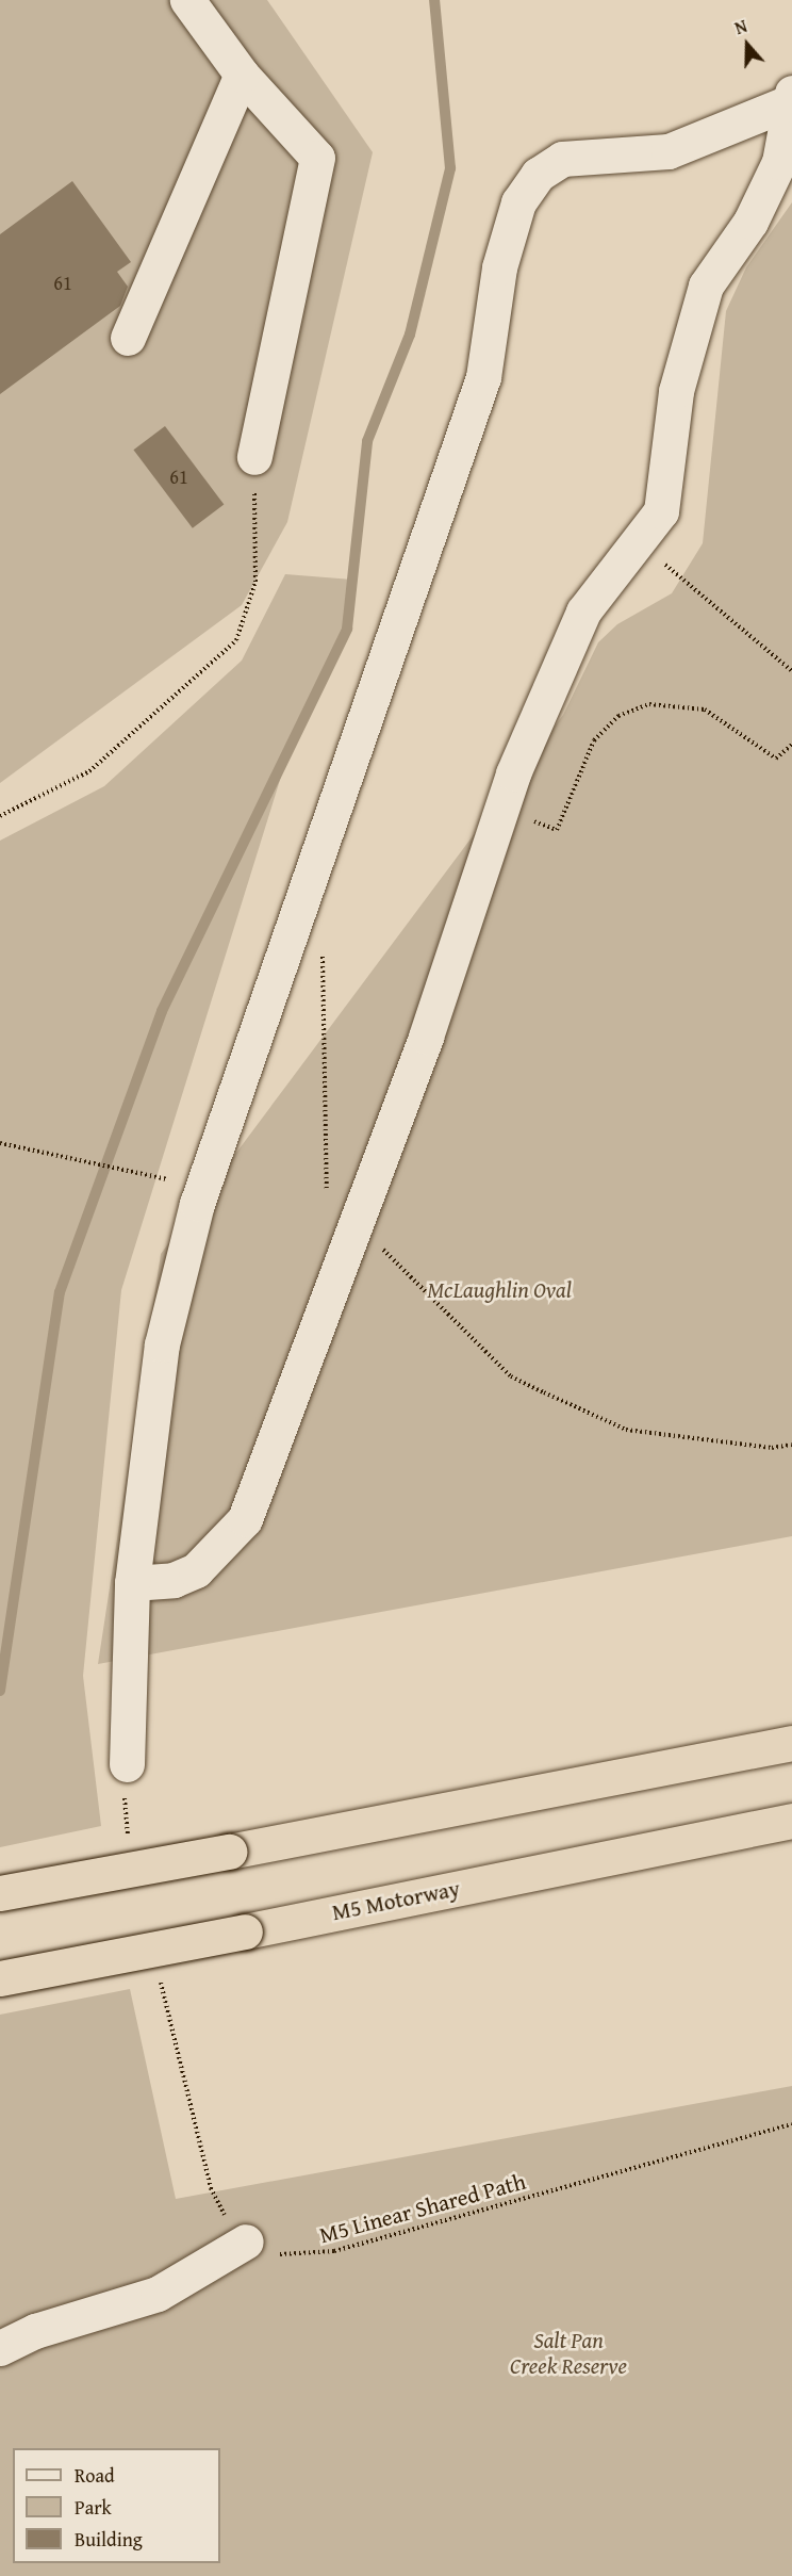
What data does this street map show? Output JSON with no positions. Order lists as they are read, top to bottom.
{
  "streets": {
    "highway": ["M5 Motorway"],
    "path": ["M5 Linear Shared Path"]
  },
  "parks": ["McLaughlin Oval", "Salt Pan Creek Reserve"],
  "house_numbers": ["61", "61"],
  "legend": ["Road", "Park", "Building"],
  "north": "top"
}
